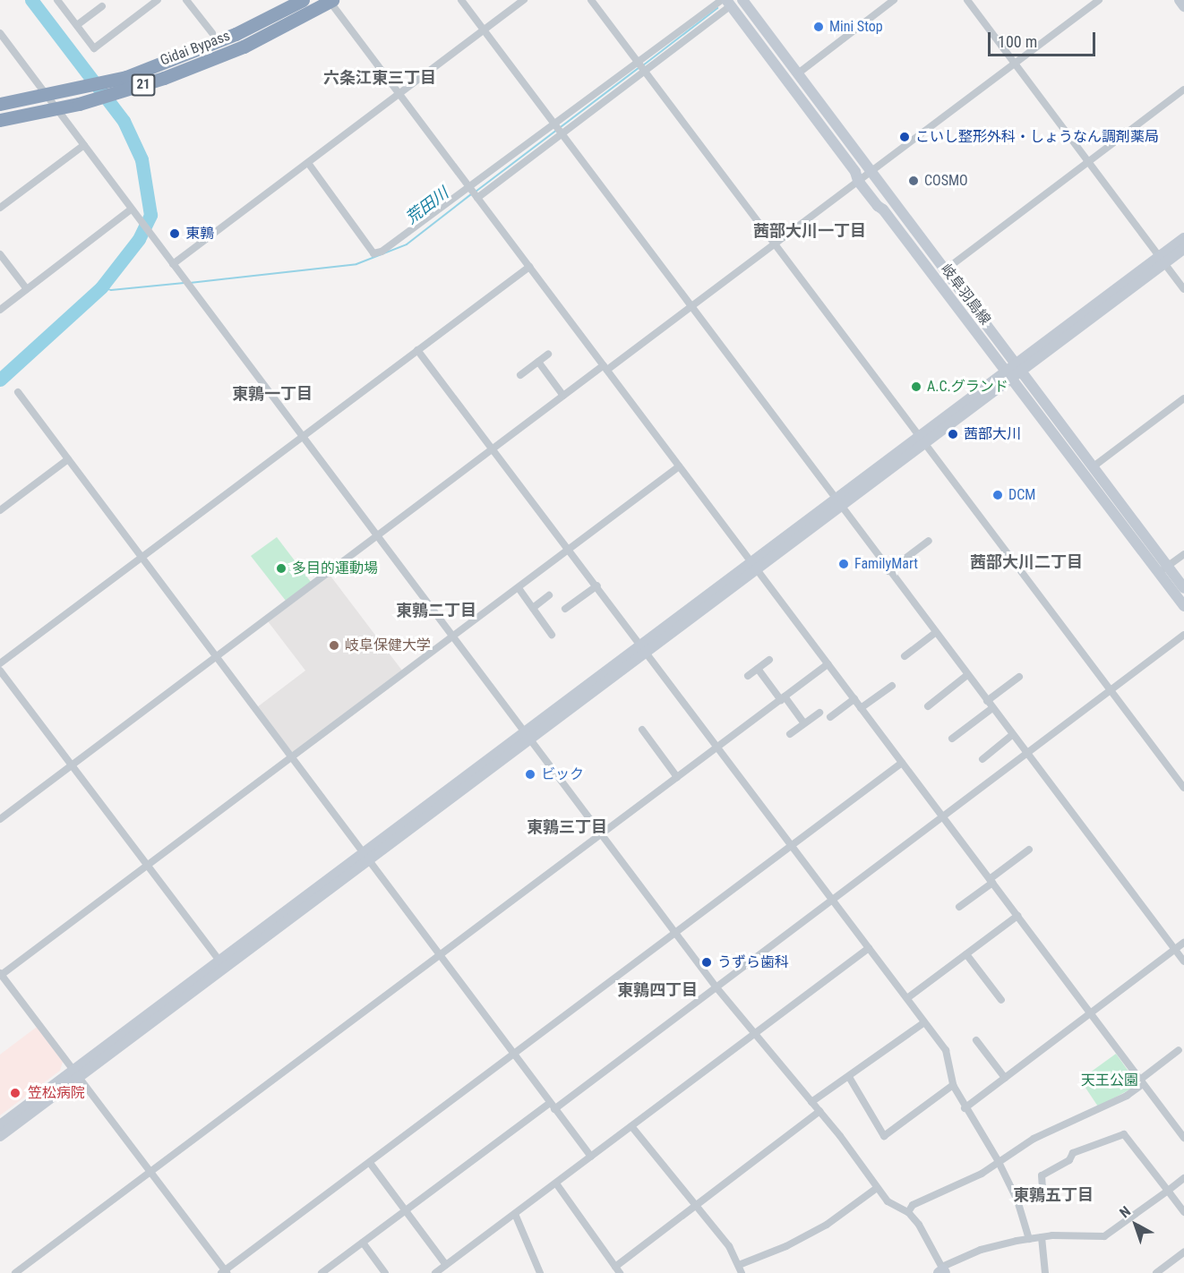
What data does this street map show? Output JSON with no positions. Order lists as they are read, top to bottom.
{
  "streets": {
    "highway": ["Gidai Bypass", "21"],
    "street": ["岐阜羽島線"]
  },
  "districts": [
    "六条江東三丁目",
    "茜部大川一丁目",
    "東鶉一丁目",
    "茜部大川二丁目",
    "東鶉二丁目",
    "東鶉三丁目",
    "東鶉四丁目",
    "東鶉五丁目"
  ],
  "water": ["荒田川"],
  "parks": ["天王公園"],
  "places": [
    "Mini Stop",
    "こいし整形外科・しょうなん調剤薬局",
    "COSMO",
    "東鶉",
    "A.C.グランド",
    "茜部大川",
    "DCM",
    "FamilyMart",
    "多目的運動場",
    "岐阜保健大学",
    "ビック",
    "うずら歯科",
    "笠松病院"
  ],
  "scale_bar": "100 m",
  "north": "top left"
}
